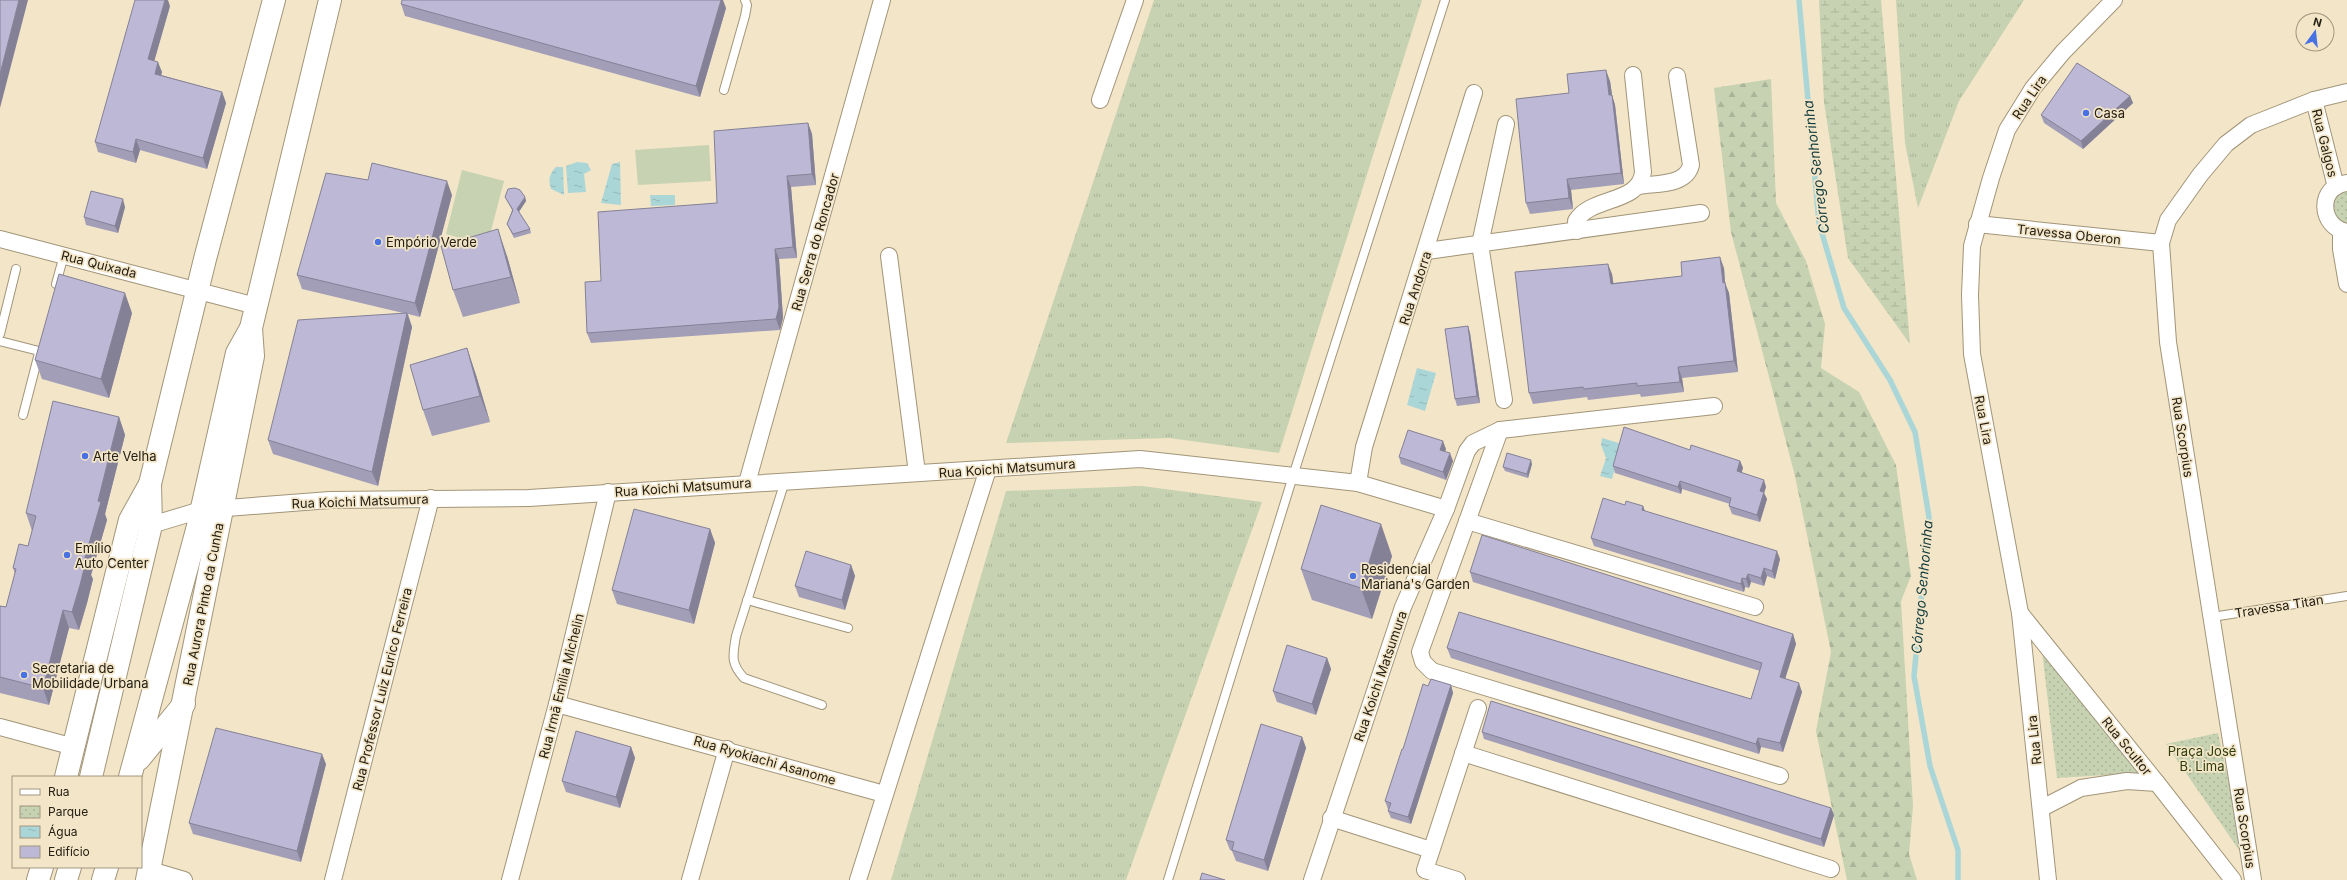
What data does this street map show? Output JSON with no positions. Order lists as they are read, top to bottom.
{
  "streets": {
    "main road": ["Rua Aurora Pinto da Cunha"],
    "street": [
      "Rua Lira",
      "Rua Galgos",
      "Travessa Oberon",
      "Rua Serra do Roncador",
      "Rua Quixada",
      "Rua Andorra",
      "Rua Scorpius",
      "Rua Koichi Matsumura",
      "Rua Irmã Emília Michelin",
      "Rua Professor Luiz Eurico Ferreira",
      "Rua Scultor",
      "Rua Ryokiachi Asanome"
    ],
    "lane": ["Travessa Titan"]
  },
  "crossings": [
    ["Rua Lira", "Travessa Oberon"],
    ["Rua Lira", "Rua Scultor"],
    ["Rua Galgos", "Rua Scorpius"],
    ["Travessa Oberon", "Rua Scorpius"],
    ["Rua Serra do Roncador", "Rua Koichi Matsumura"],
    ["Rua Andorra", "Rua Koichi Matsumura"],
    ["Rua Scorpius", "Travessa Titan"],
    ["Rua Koichi Matsumura", "Rua Aurora Pinto da Cunha"],
    ["Rua Koichi Matsumura", "Rua Irmã Emília Michelin"],
    ["Rua Koichi Matsumura", "Rua Professor Luiz Eurico Ferreira"],
    ["Rua Irmã Emília Michelin", "Rua Ryokiachi Asanome"]
  ],
  "water": ["Córrego Senhorinha"],
  "parks": ["Praça José B. Lima"],
  "places": [
    "Casa",
    "Empório Verde",
    "Arte Velha",
    "Emílio Auto Center",
    "Residencial Mariana's Garden",
    "Secretaria de Mobilidade Urbana"
  ],
  "legend": [
    "Rua",
    "Parque",
    "Água",
    "Edifício"
  ],
  "north": "top"
}
